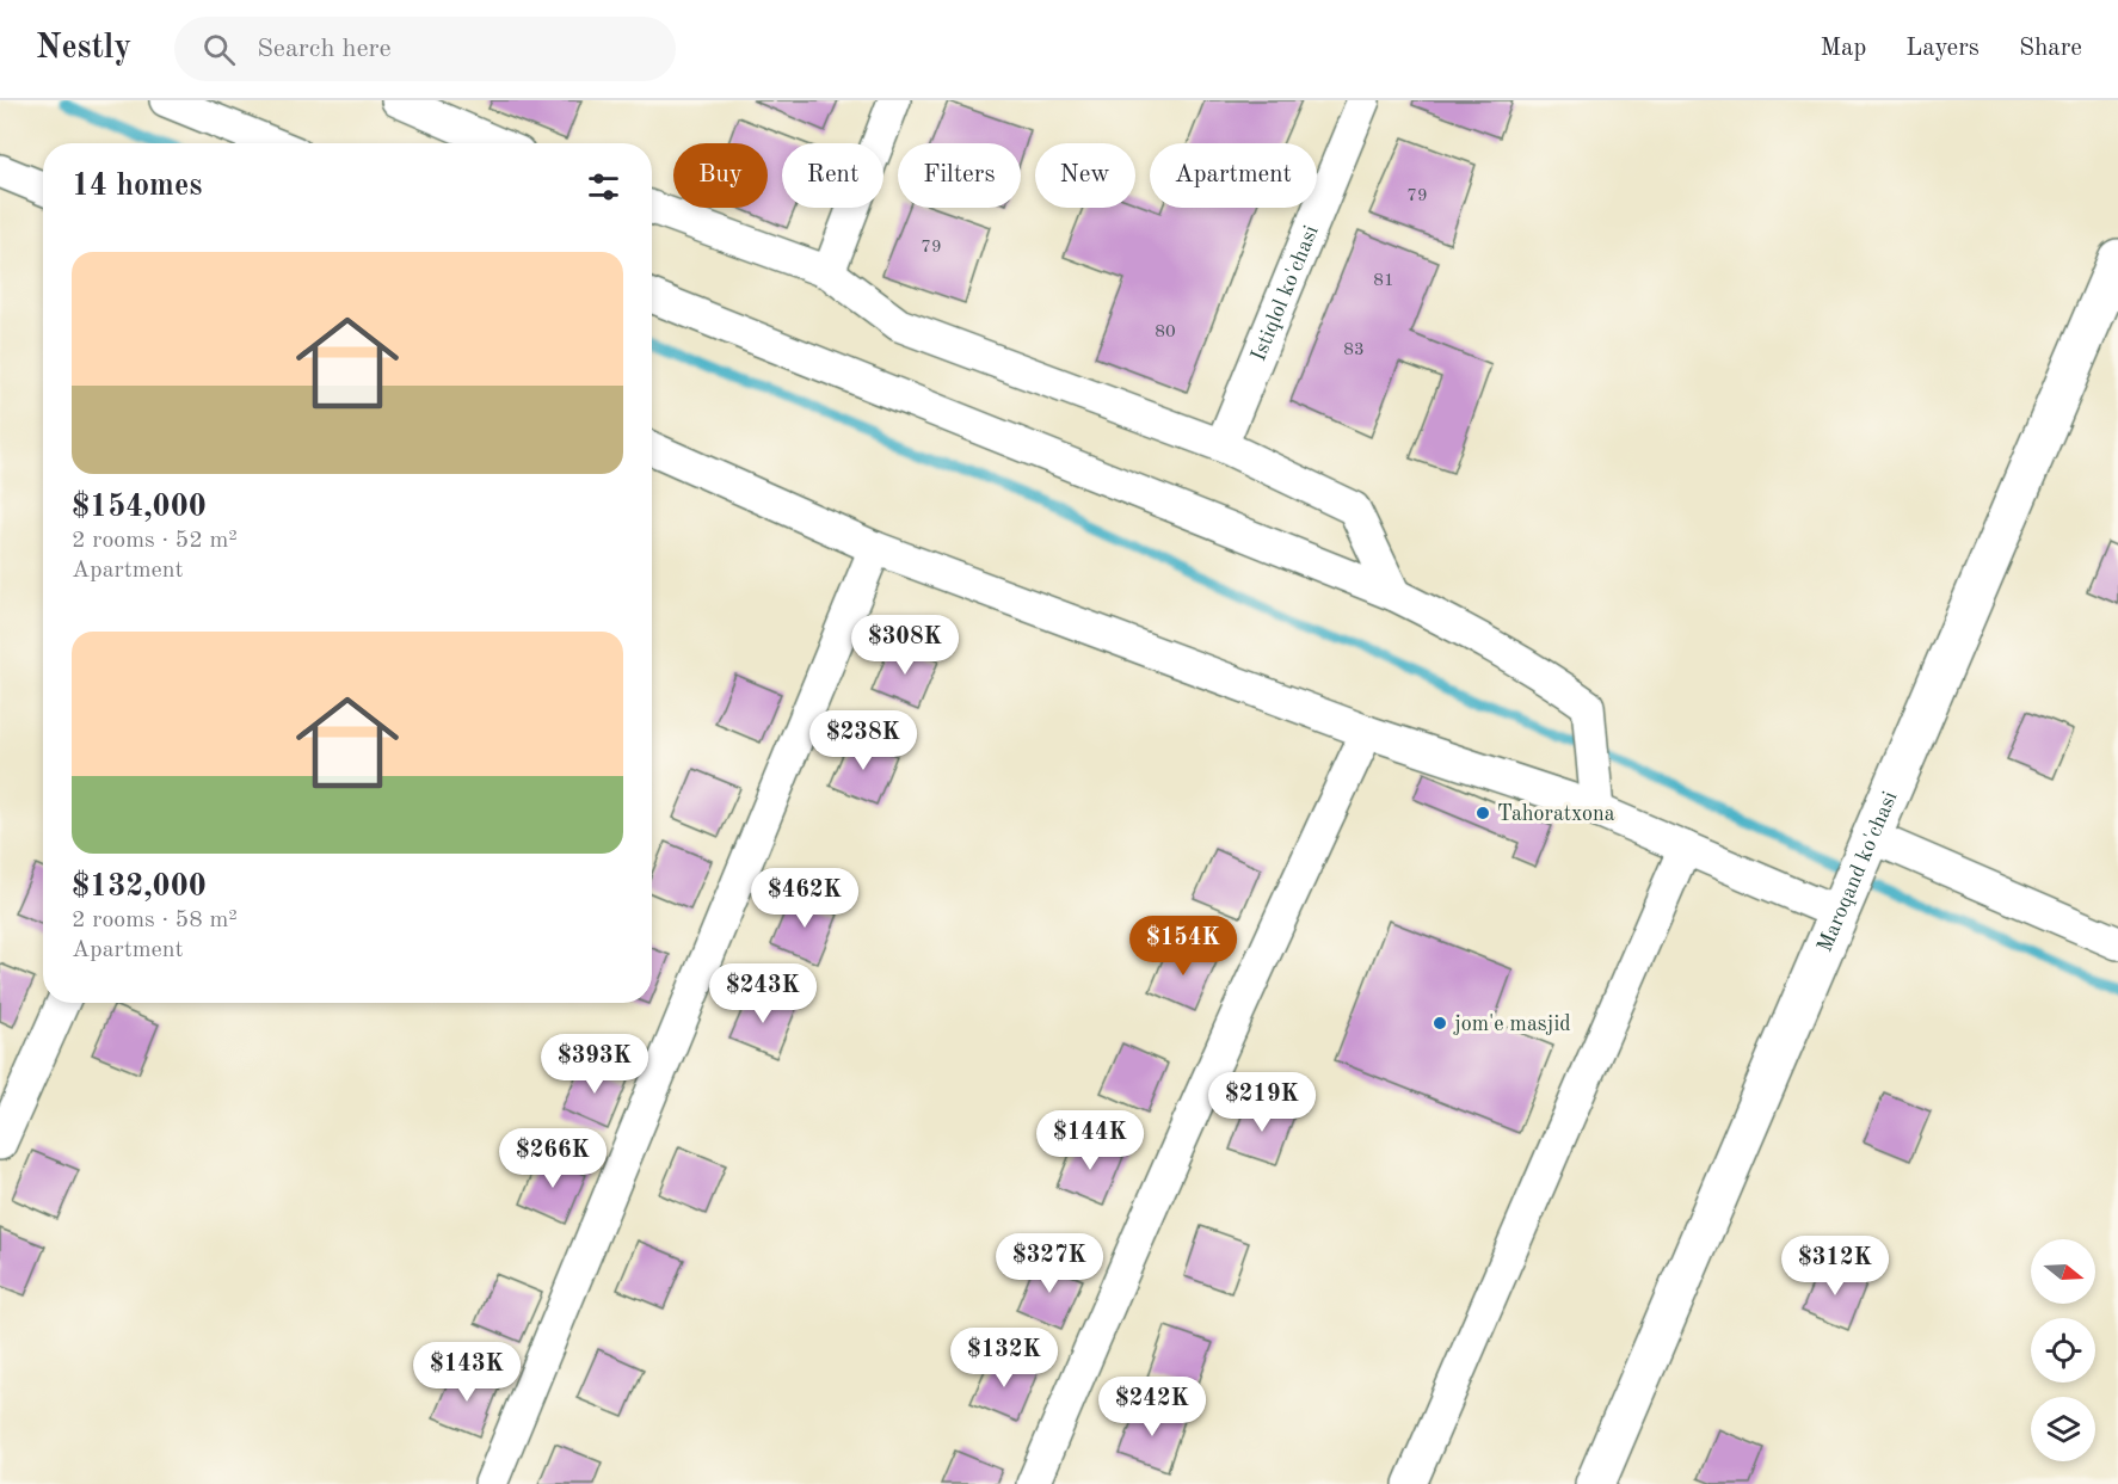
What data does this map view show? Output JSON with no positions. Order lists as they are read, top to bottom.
{
  "streets": {
    "street": ["Istiqlol ko'chasi", "Maroqand ko'chasi"]
  },
  "places": ["Tahoratxona", "jom'e masjid"],
  "house_numbers": [
    "79",
    "79",
    "81",
    "80",
    "83"
  ],
  "north": "right",
  "page": {
    "header": "Nestly",
    "search": "Search here",
    "nav": ["Map", "Layers", "Share"],
    "chip": [
      "Buy",
      "Rent",
      "Filters",
      "New",
      "Apartment"
    ],
    "heading": "14 homes",
    "list": [
      {
        "name": "$154,000",
        "note": "2 rooms · 52 m² · Apartment"
      },
      {
        "name": "$132,000",
        "note": "2 rooms · 58 m² · Apartment"
      }
    ],
    "price": [
      "$308K",
      "$238K",
      "$462K",
      "$154K",
      "$243K",
      "$393K",
      "$219K",
      "$144K",
      "$266K",
      "$327K",
      "$312K",
      "$132K",
      "$143K",
      "$242K"
    ]
  }
}
